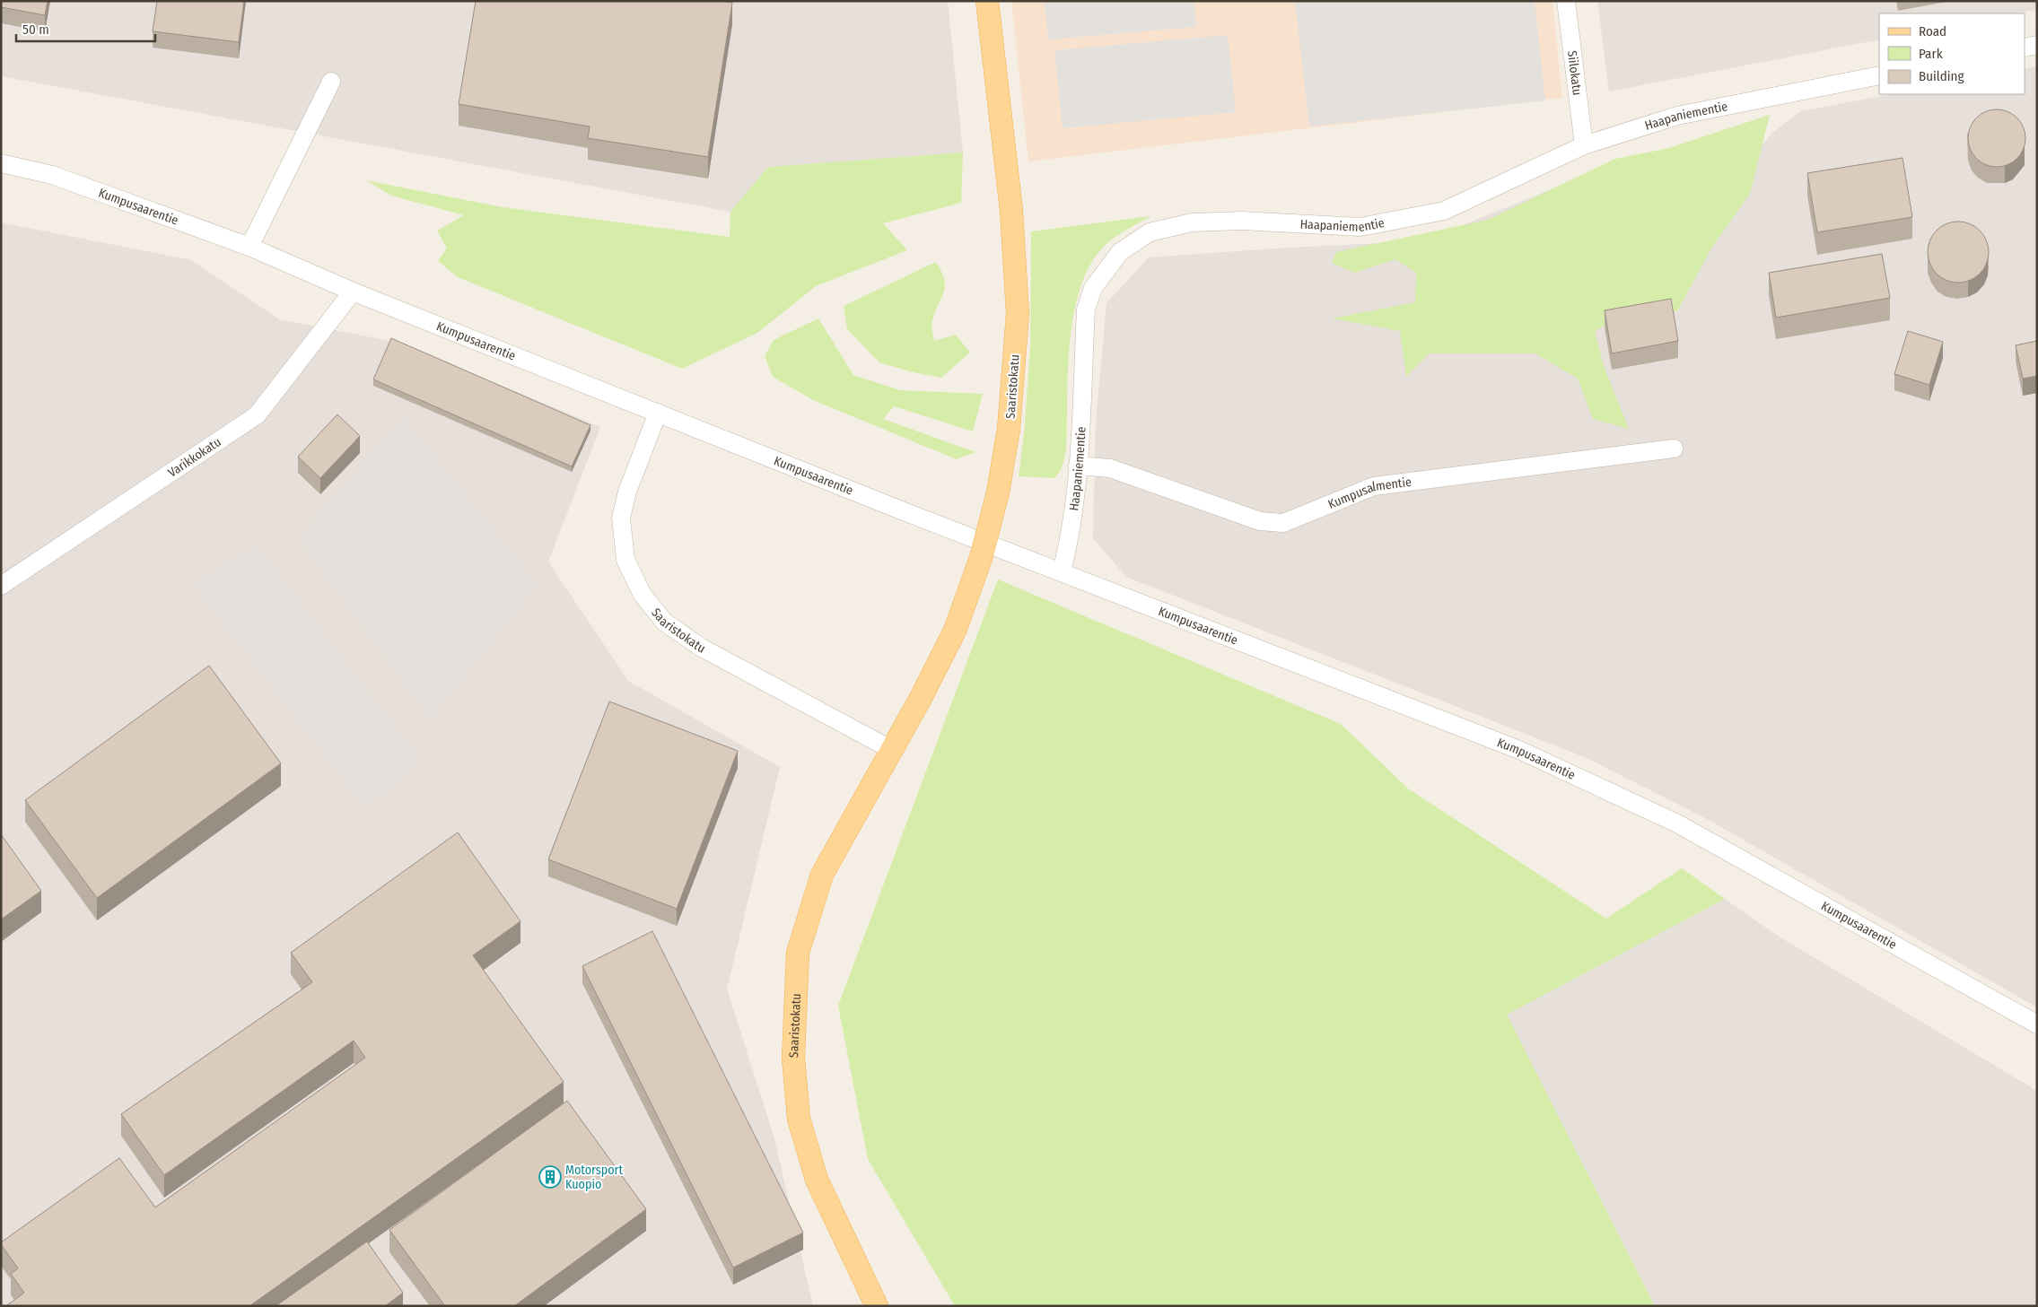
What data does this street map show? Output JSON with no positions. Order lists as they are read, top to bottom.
{
  "streets": {
    "main road": ["Saaristokatu"],
    "street": [
      "Siilokatu",
      "Haapaniementie",
      "Kumpusaarentie",
      "Varikkokatu",
      "Kumpusalmentie"
    ]
  },
  "crossings": [
    ["Siilokatu", "Haapaniementie"],
    ["Haapaniementie", "Kumpusaarentie"],
    ["Haapaniementie", "Kumpusalmentie"],
    ["Kumpusaarentie", "Saaristokatu"],
    ["Kumpusaarentie", "Varikkokatu"]
  ],
  "places": {
    "building": ["Motorsport Kuopio"]
  },
  "legend": ["Road", "Park", "Building"],
  "scale_bar": "50 m"
}
